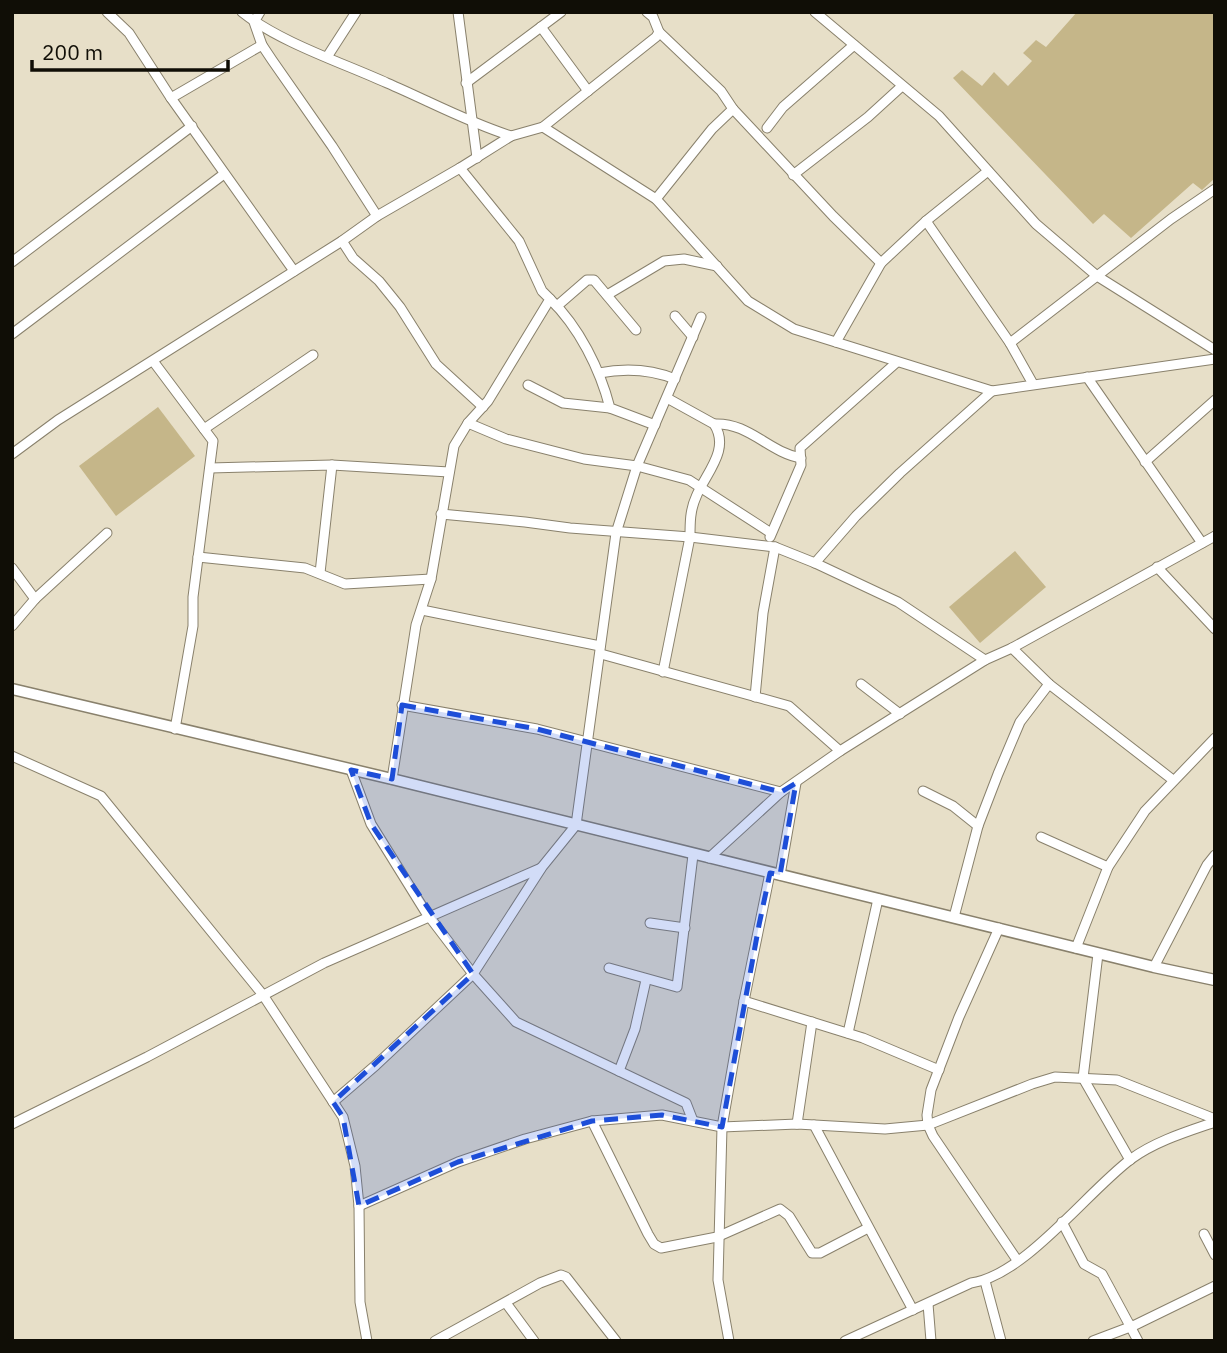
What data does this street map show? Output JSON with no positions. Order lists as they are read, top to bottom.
{
  "scale_bar": "200 m"
}
